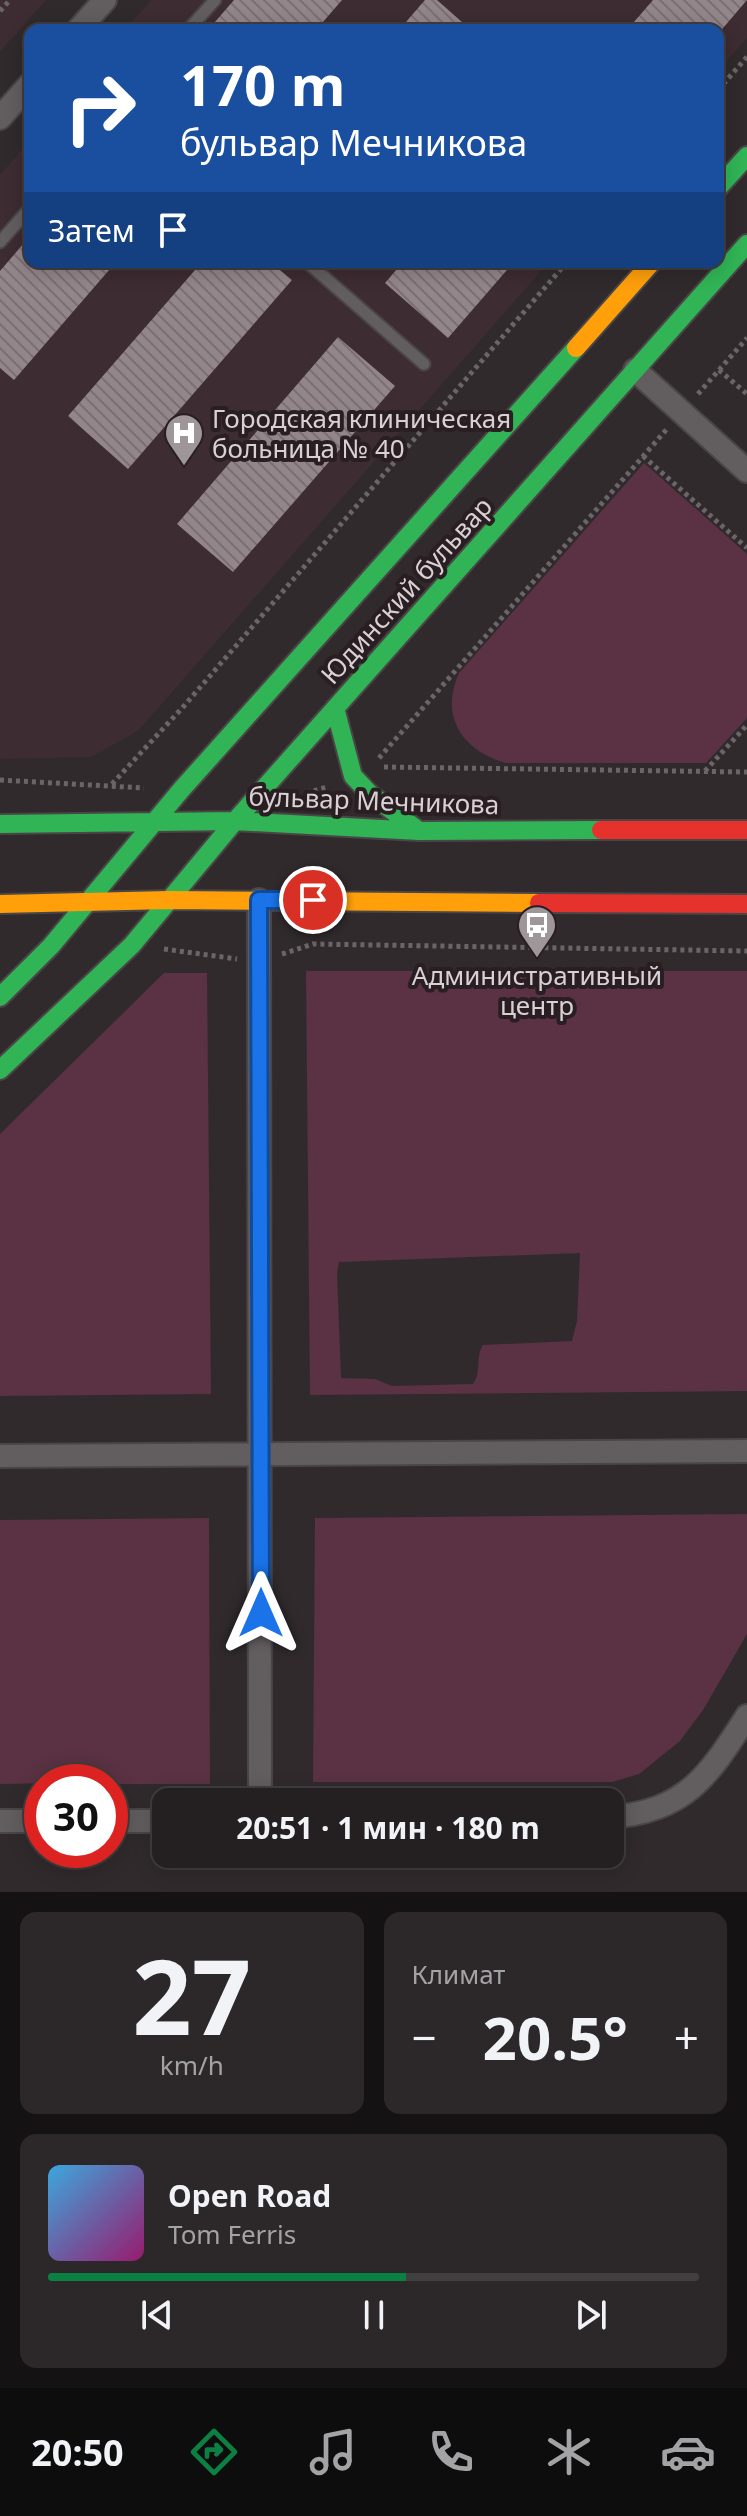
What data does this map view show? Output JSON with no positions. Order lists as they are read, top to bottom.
{
  "streets": {
    "street": ["Юдинский бульвар", "бульвар Мечникова"]
  },
  "crossings": [
    ["Юдинский бульвар", "бульвар Мечникова"]
  ],
  "places": {
    "hospital": ["Городская клиническая больница № 40"],
    "bus stop": ["Административный центр"]
  },
  "page": {
    "turn": ["170 m", "бульвар Мечникова"],
    "then": "Затем",
    "limit": "30",
    "trip": "20:51 · 1 мин · 180 m",
    "tile": [
      ["27", "km/h"],
      "Климат"
    ],
    "heat": ["−", "20.5°", "+"],
    "song": ["Open Road", "Tom Ferris"],
    "tabs": "20:50"
  }
}
